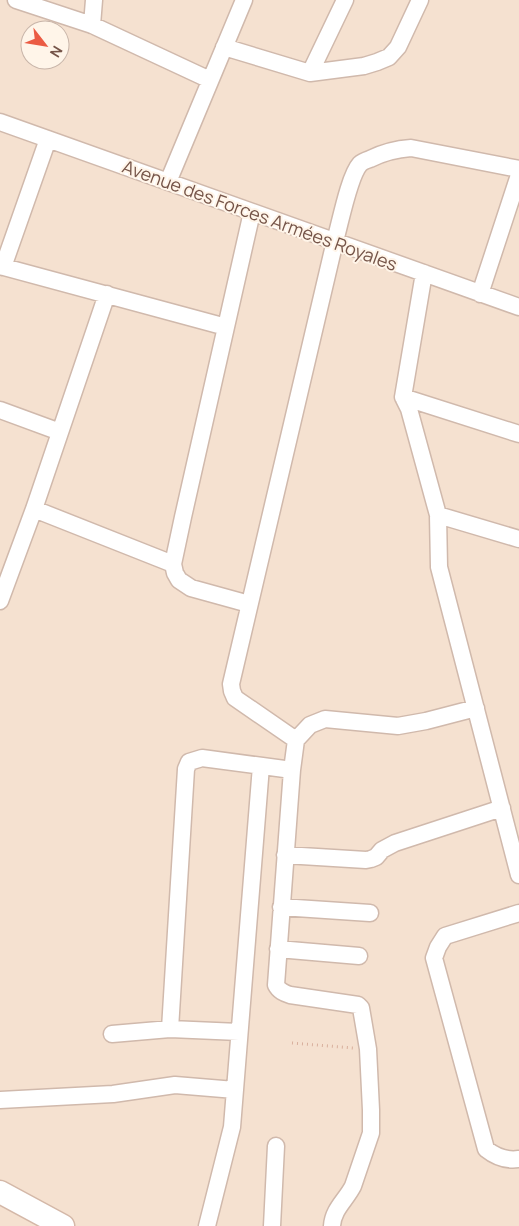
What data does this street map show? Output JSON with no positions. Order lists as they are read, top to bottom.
{
  "streets": {
    "street": ["Avenue des Forces Armées Royales"]
  },
  "north": "bottom right"
}
